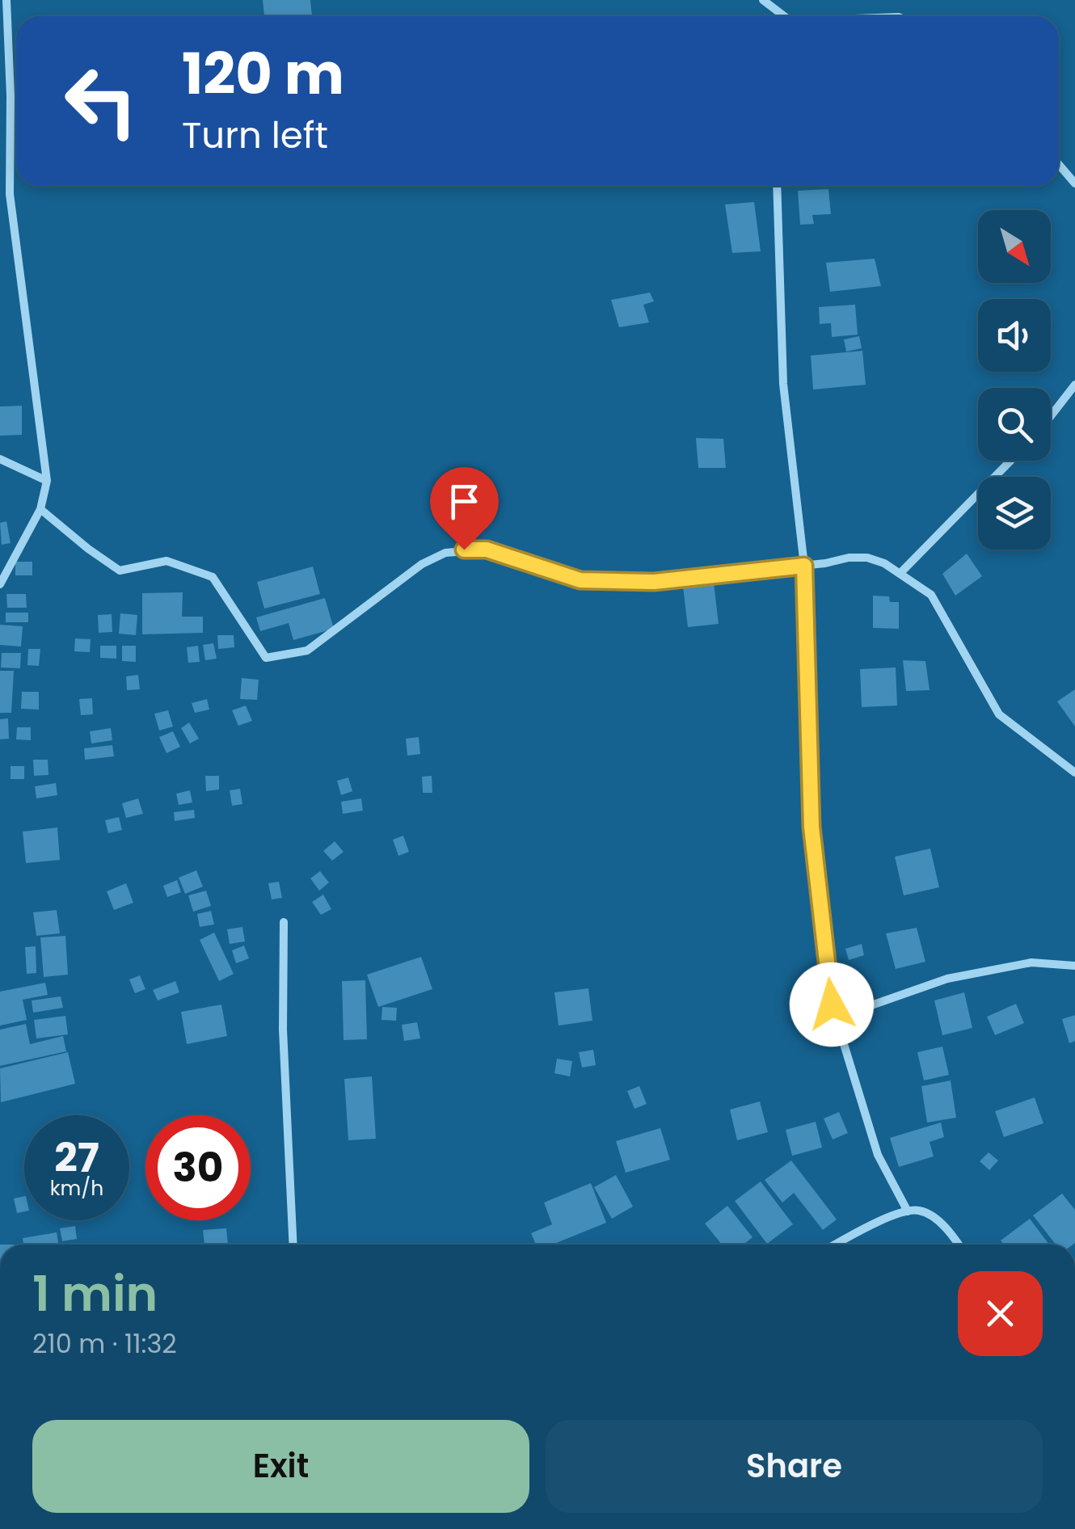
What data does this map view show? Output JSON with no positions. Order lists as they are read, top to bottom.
{
  "north": "bottom right",
  "page": {
    "turn": ["120 m", "Turn left"],
    "speed": "27 km/h",
    "limit": "30",
    "heading": ["1 min", "210 m · 11:32"],
    "buttons": ["Exit", "Share"]
  }
}
